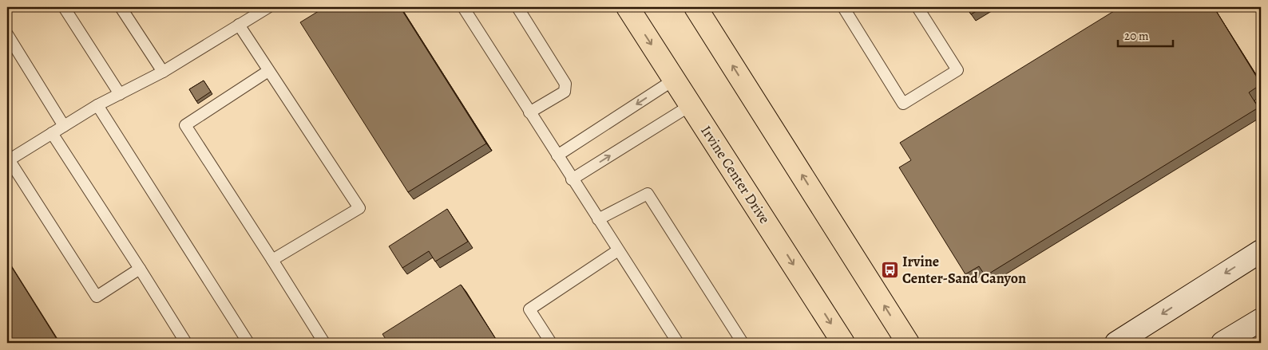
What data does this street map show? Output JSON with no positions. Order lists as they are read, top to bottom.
{
  "streets": {
    "main road": ["Irvine Center Drive"]
  },
  "places": {
    "bus stop": ["Irvine Center-Sand Canyon"]
  },
  "scale_bar": "20 m"
}
